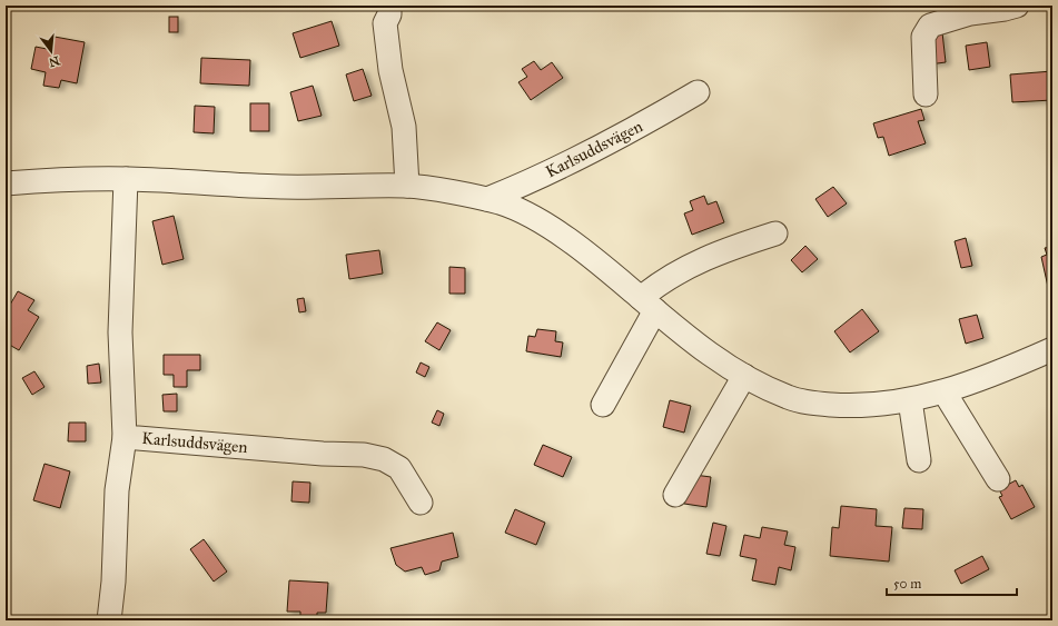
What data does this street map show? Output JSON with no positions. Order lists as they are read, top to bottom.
{
  "streets": {
    "street": ["Karlsuddsvägen"]
  },
  "scale_bar": "50 m",
  "north": "bottom"
}
